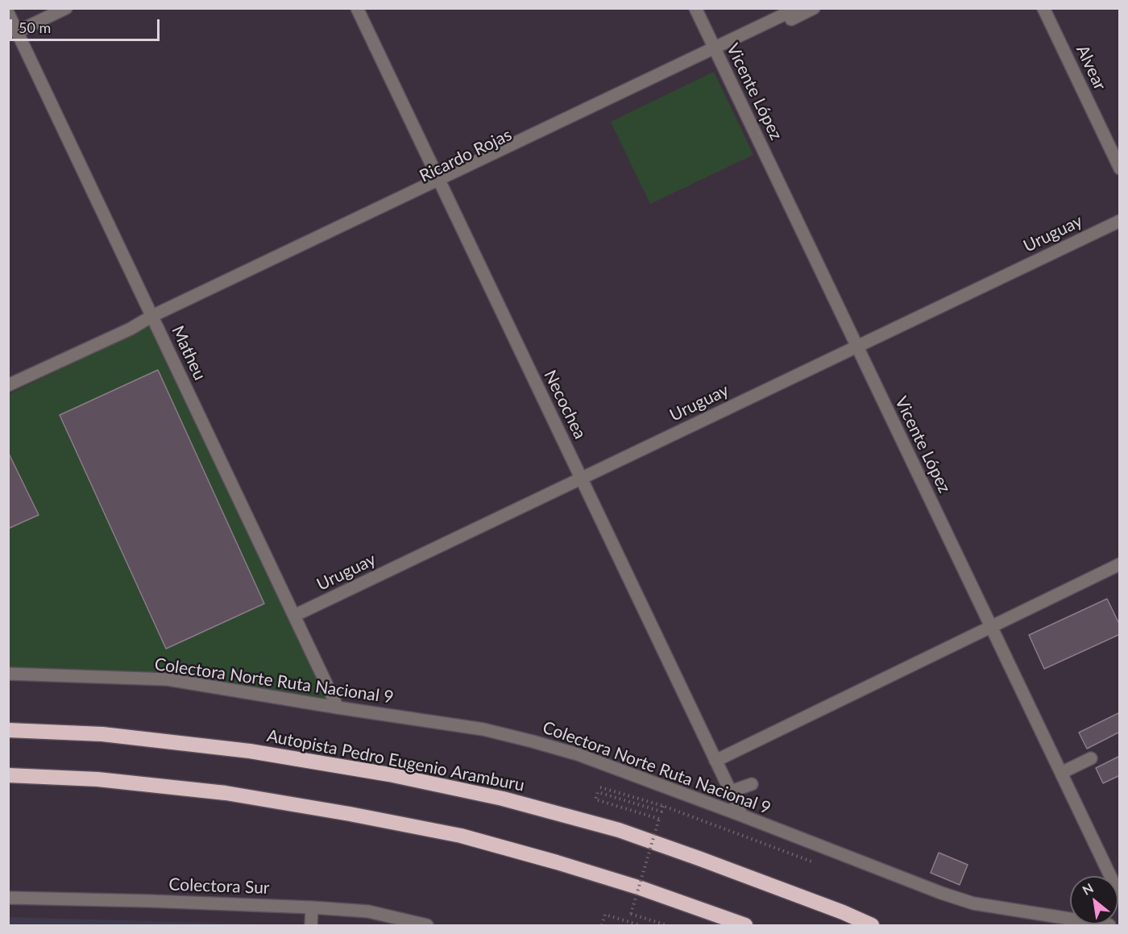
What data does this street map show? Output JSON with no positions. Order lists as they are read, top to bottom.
{
  "streets": {
    "highway": ["Autopista Pedro Eugenio Aramburu"],
    "street": [
      "Alvear",
      "Vicente López",
      "Ricardo Rojas",
      "Uruguay",
      "Matheu",
      "Necochea",
      "Colectora Norte Ruta Nacional 9",
      "Colectora Sur"
    ]
  },
  "crossings": [
    ["Vicente López", "Ricardo Rojas"],
    ["Vicente López", "Uruguay"],
    ["Ricardo Rojas", "Matheu"],
    ["Ricardo Rojas", "Necochea"],
    ["Uruguay", "Matheu"],
    ["Uruguay", "Necochea"],
    ["Matheu", "Colectora Norte Ruta Nacional 9"],
    ["Necochea", "Colectora Norte Ruta Nacional 9"]
  ],
  "scale_bar": "50 m",
  "north": "top left"
}
